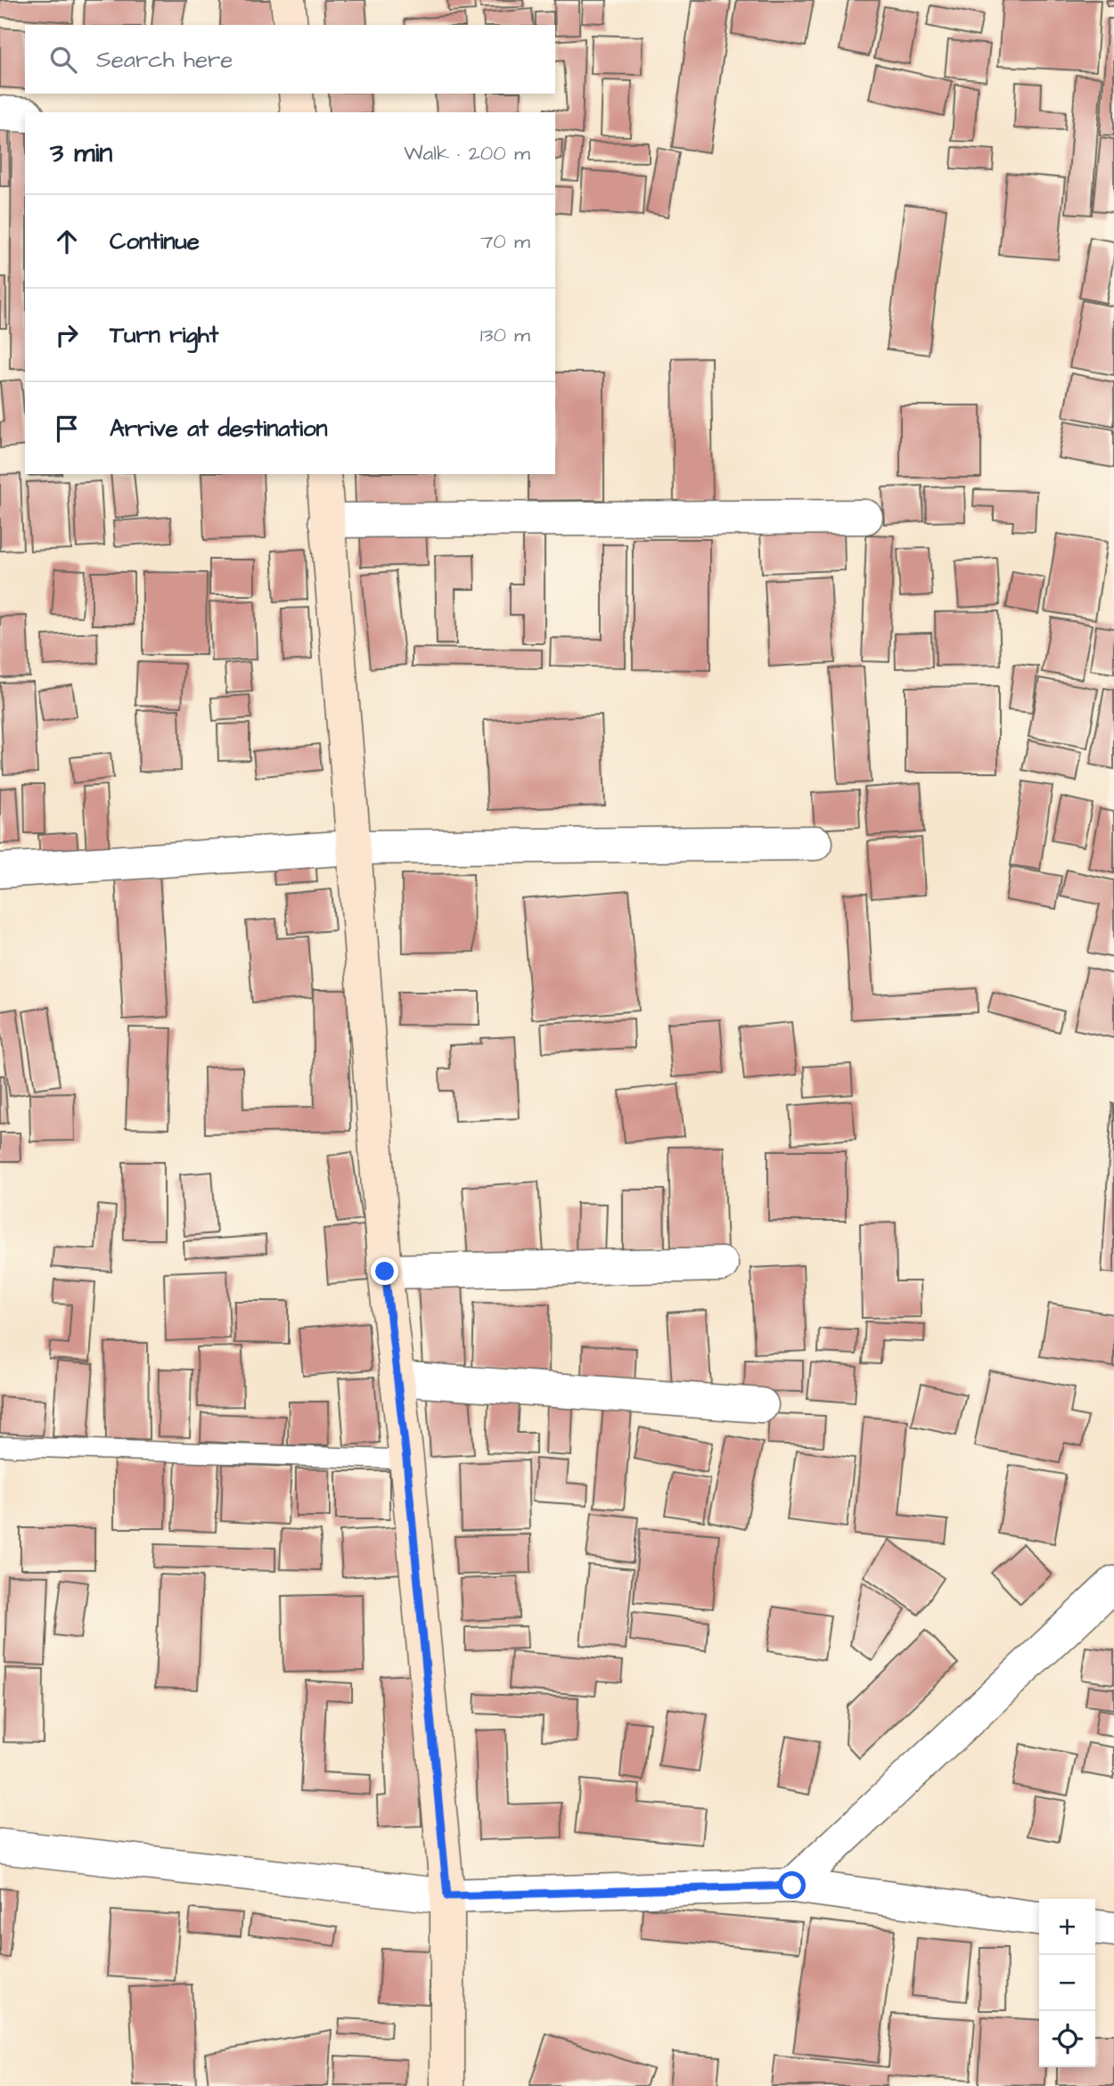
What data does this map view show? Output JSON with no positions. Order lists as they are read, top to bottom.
{
  "page": {
    "search": "Search here",
    "heading": ["3 min", "Walk · 200 m"],
    "list": [
      ["Continue", "70 m"],
      ["Turn right", "130 m"],
      "Arrive at destination"
    ],
    "map_buttons": ["+", "−"]
  }
}
